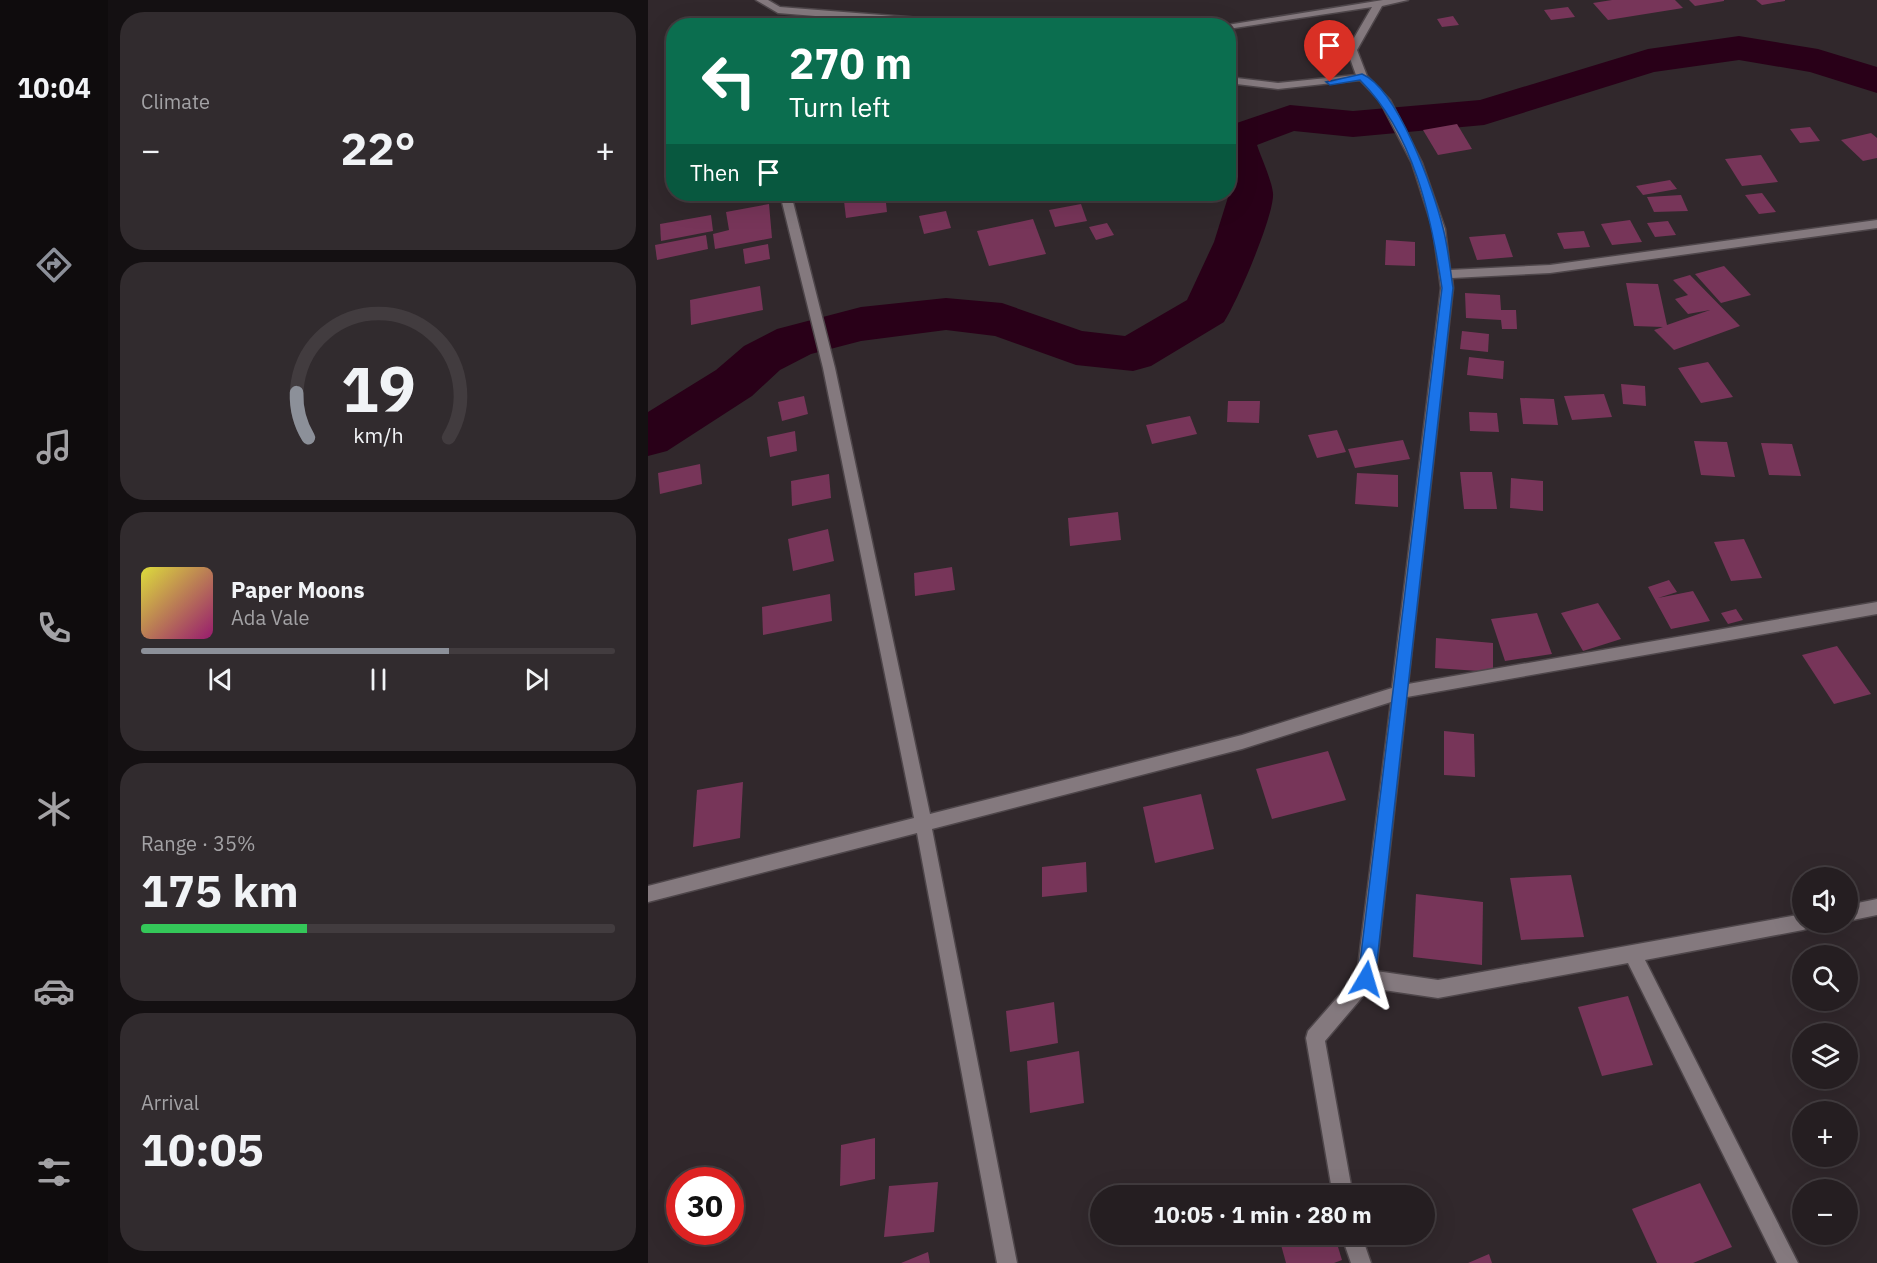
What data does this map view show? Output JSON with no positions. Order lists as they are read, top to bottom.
{
  "page": {
    "tabs": "10:04",
    "tile": [
      "Climate",
      ["Range · 35%", "175 km"],
      ["Arrival", "10:05"]
    ],
    "turn": ["270 m", "Turn left"],
    "heat": ["−", "22°", "+"],
    "then": "Then",
    "song": ["Paper Moons", "Ada Vale"],
    "map_buttons": ["+", "−"],
    "limit": "30",
    "trip": "10:05 · 1 min · 280 m",
    "gauge": ["19", "km/h"]
  }
}
